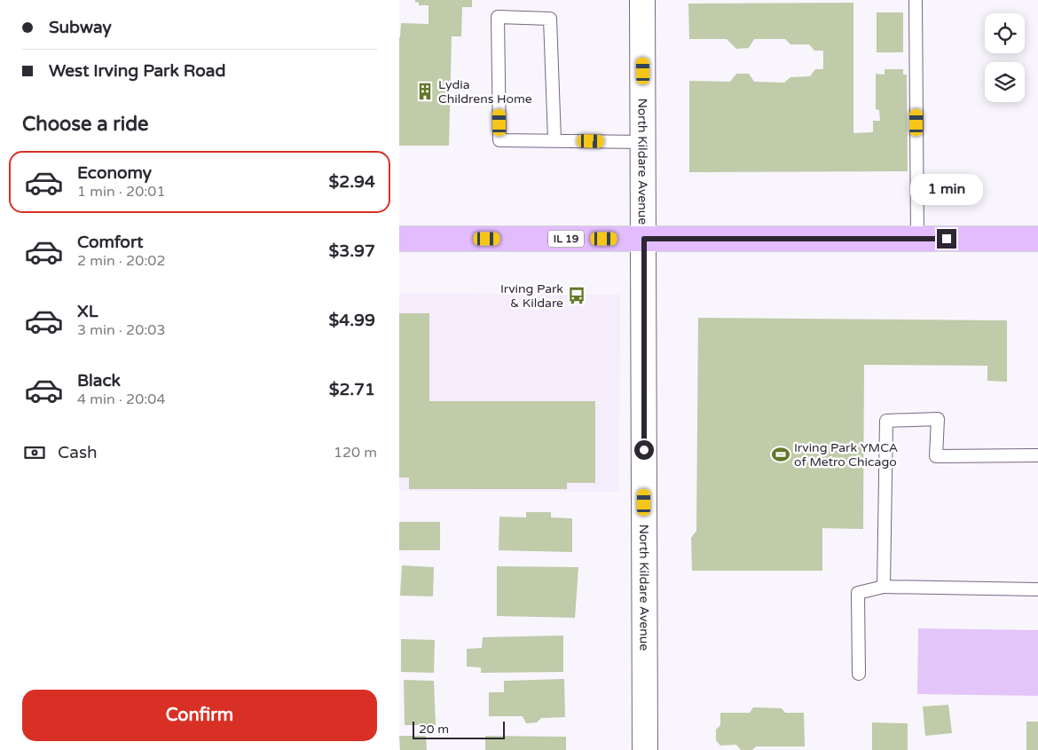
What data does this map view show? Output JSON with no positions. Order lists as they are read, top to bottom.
{
  "streets": {
    "main road": ["IL 19"],
    "street": ["North Kildare Avenue"]
  },
  "crossings": [
    ["North Kildare Avenue", "IL 19"]
  ],
  "places": {
    "building": ["Lydia Childrens Home"],
    "bus stop": ["Irving Park & Kildare"],
    "sports": ["Irving Park YMCA of Metro Chicago"]
  },
  "scale_bar": "20 m",
  "page": {
    "banner": ["Subway", "West Irving Park Road"],
    "heading": "Choose a ride",
    "list": [
      {
        "name": "Economy",
        "note": "1 min · 20:01",
        "value": "$2.94"
      },
      {
        "name": "Comfort",
        "note": "2 min · 20:02",
        "value": "$3.97"
      },
      {
        "name": "XL",
        "note": "3 min · 20:03",
        "value": "$4.99"
      },
      {
        "name": "Black",
        "note": "4 min · 20:04",
        "value": "$2.71"
      }
    ],
    "bubble": "1 min",
    "pay": ["Cash", "120 m"],
    "buttons": "Confirm",
    "scale": "20 m"
  }
}
